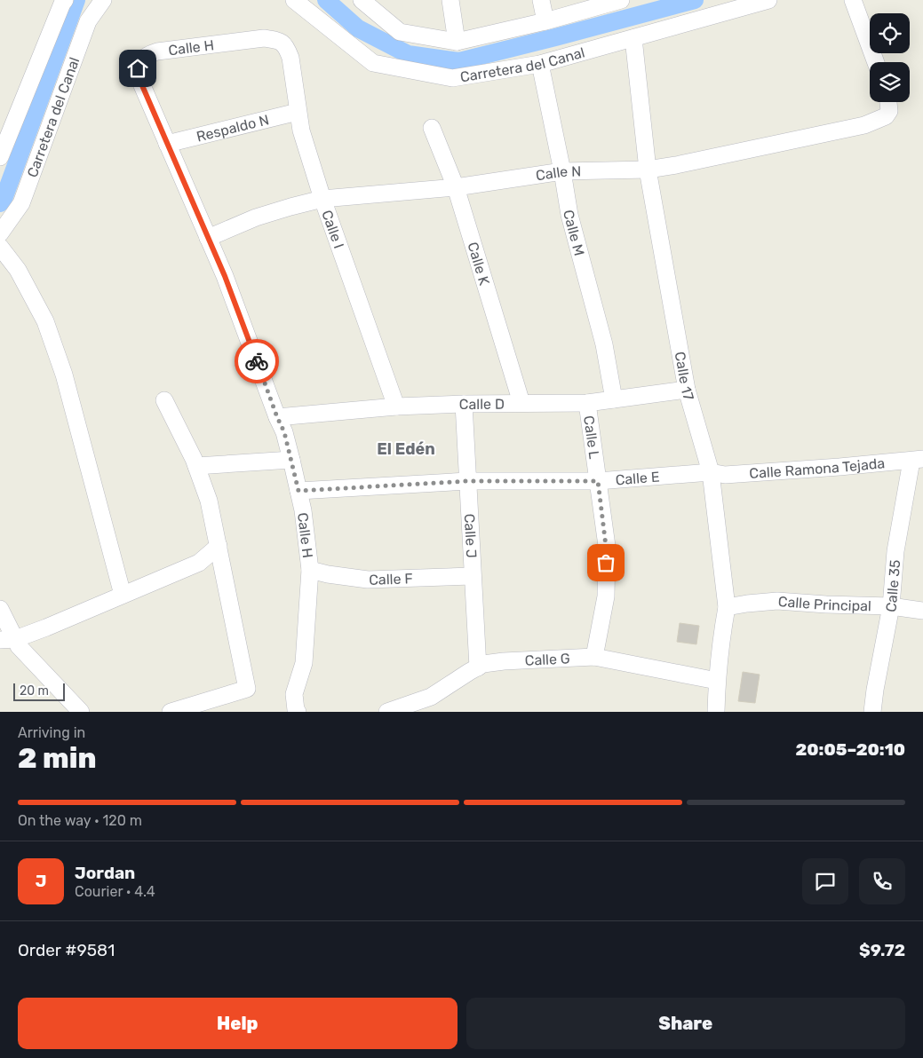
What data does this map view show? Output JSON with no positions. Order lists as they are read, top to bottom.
{
  "streets": {
    "street": [
      "Calle H",
      "Carretera del Canal",
      "Respaldo N",
      "Calle N",
      "Calle I",
      "Calle M",
      "Calle K",
      "Calle 17",
      "Calle D",
      "Calle L",
      "Calle Ramona Tejada",
      "Calle E",
      "Calle J",
      "Calle F",
      "Calle 35",
      "Calle Principal",
      "Calle G"
    ]
  },
  "crossings": [
    ["Calle H", "Respaldo N"],
    ["Calle H", "Calle N"],
    ["Calle H", "Calle I"],
    ["Calle H", "Calle D"],
    ["Calle H", "Calle E"],
    ["Calle H", "Calle F"],
    ["Carretera del Canal", "Calle M"],
    ["Carretera del Canal", "Calle 17"],
    ["Respaldo N", "Calle I"],
    ["Calle N", "Calle I"],
    ["Calle N", "Calle M"],
    ["Calle N", "Calle K"],
    ["Calle N", "Calle 17"],
    ["Calle I", "Calle D"],
    ["Calle M", "Calle D"],
    ["Calle K", "Calle D"],
    ["Calle 17", "Calle D"],
    ["Calle 17", "Calle Ramona Tejada"],
    ["Calle 17", "Calle E"],
    ["Calle 17", "Calle Principal"],
    ["Calle 17", "Calle G"],
    ["Calle D", "Calle L"],
    ["Calle D", "Calle J"],
    ["Calle L", "Calle E"],
    ["Calle L", "Calle G"],
    ["Calle Ramona Tejada", "Calle E"],
    ["Calle Ramona Tejada", "Calle 35"],
    ["Calle E", "Calle J"],
    ["Calle J", "Calle F"],
    ["Calle J", "Calle G"],
    ["Calle 35", "Calle Principal"]
  ],
  "districts": ["El Edén"],
  "scale_bar": "20 m",
  "page": {
    "scale": "20 m",
    "heading": ["2 min", "Arriving in", "20:05–20:10"],
    "panel": [
      "Jordan",
      "Courier · 4.4",
      "Order #9581",
      "$9.72"
    ],
    "bar": "On the way · 120 m",
    "round": "J",
    "buttons": ["Help", "Share"]
  }
}
